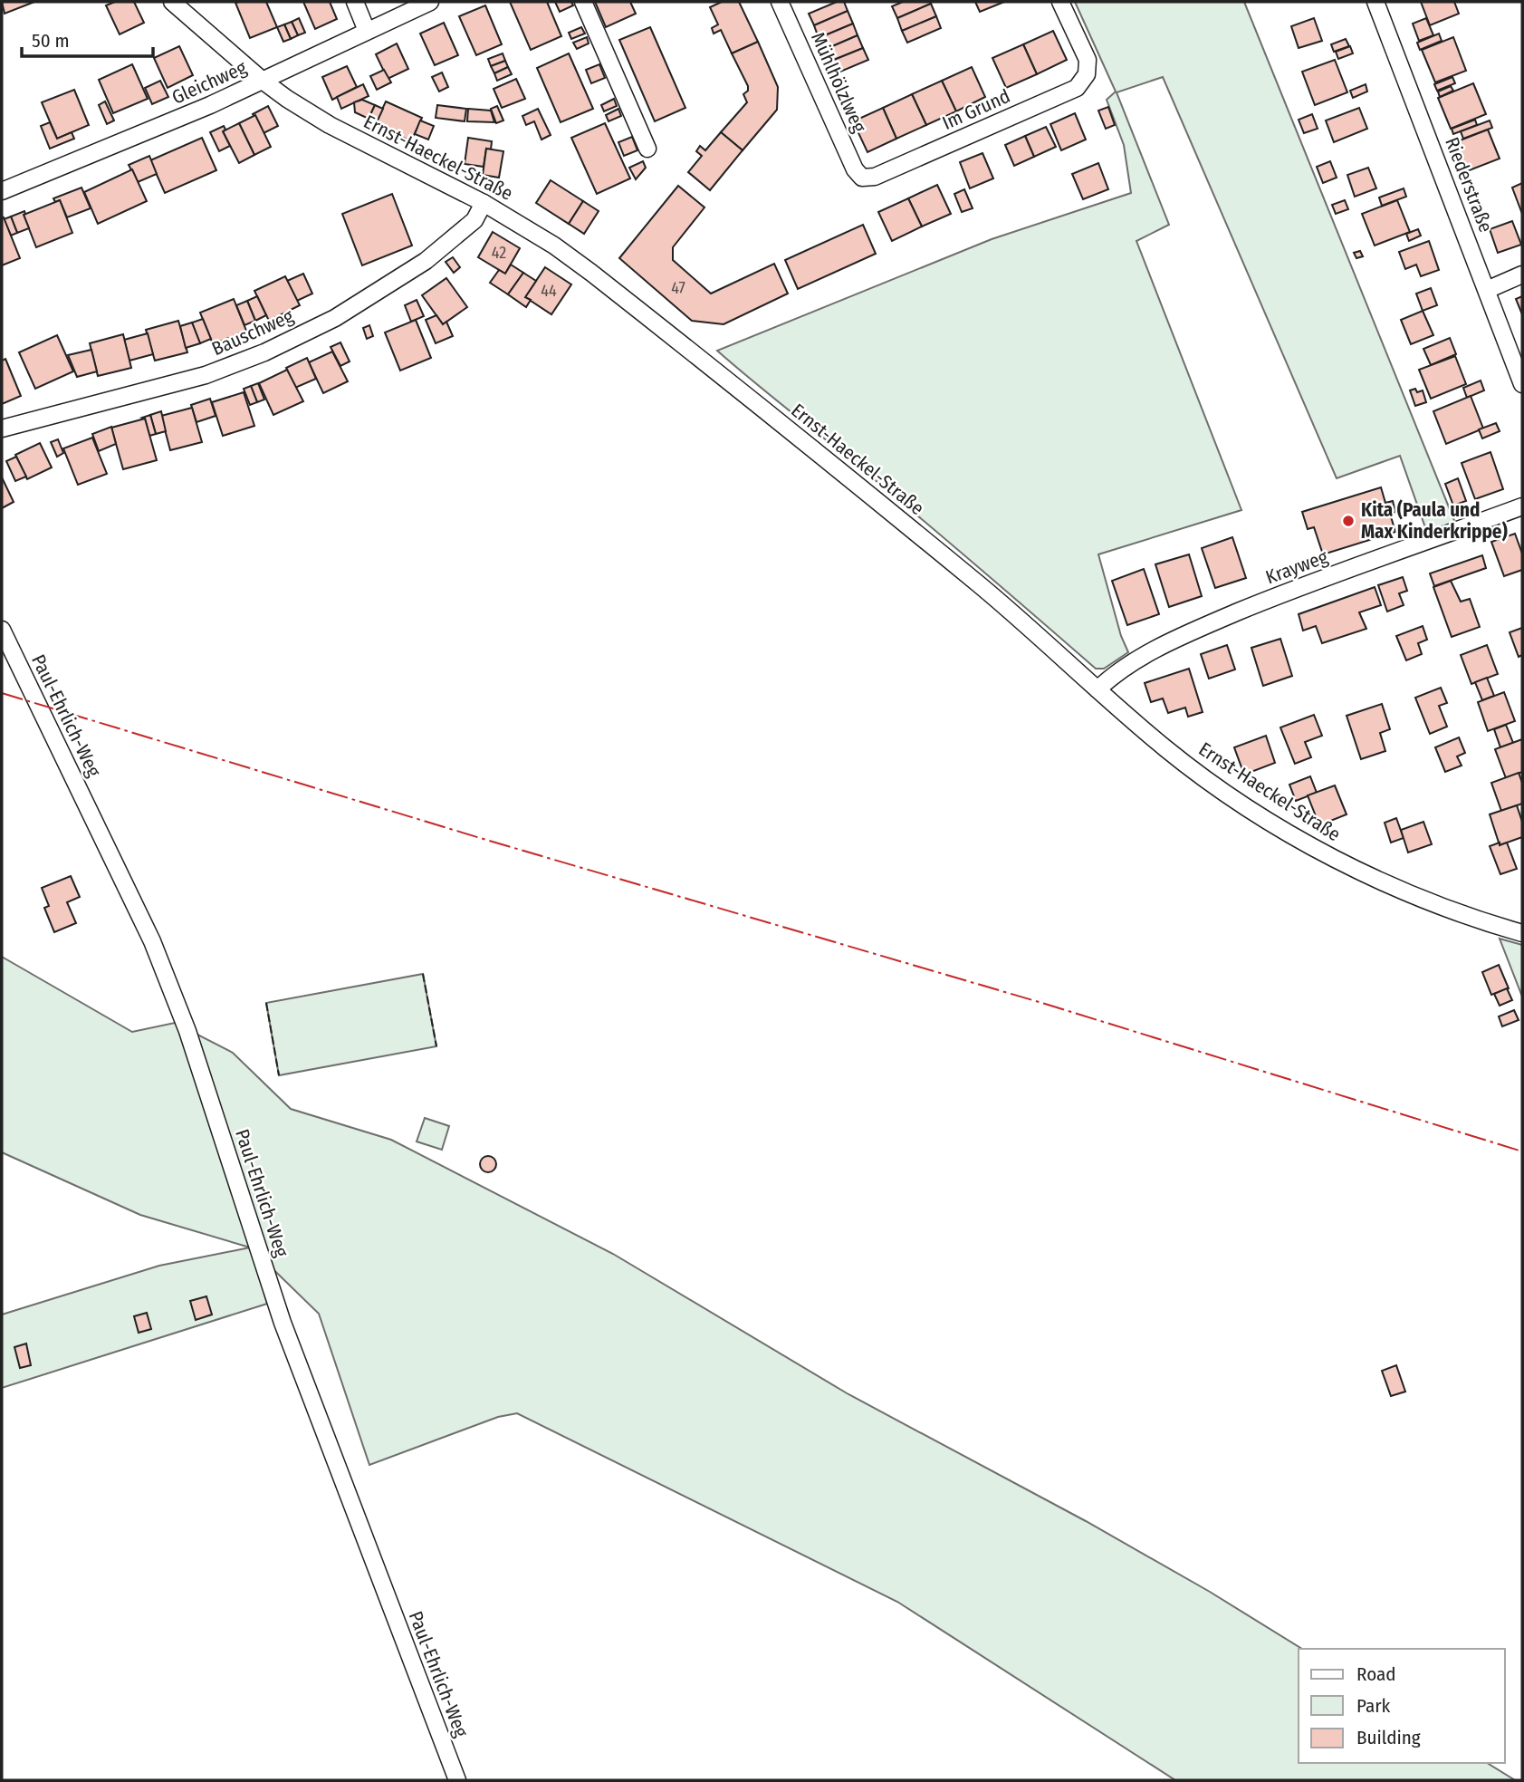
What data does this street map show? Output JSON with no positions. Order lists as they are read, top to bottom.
{
  "streets": {
    "street": [
      "Gleichweg",
      "Mühlhölzlweg",
      "Im Grund",
      "Ernst-Haeckel-Straße",
      "Riederstraße",
      "Bauschweg",
      "Krayweg",
      "Paul-Ehrlich-Weg"
    ]
  },
  "crossings": [
    ["Gleichweg", "Ernst-Haeckel-Straße"],
    ["Mühlhölzlweg", "Im Grund"],
    ["Ernst-Haeckel-Straße", "Bauschweg"],
    ["Ernst-Haeckel-Straße", "Krayweg"]
  ],
  "places": ["Kita (Paula und Max Kinderkrippe)"],
  "house_numbers": ["42", "47", "44"],
  "legend": ["Road", "Park", "Building"],
  "scale_bar": "50 m"
}
